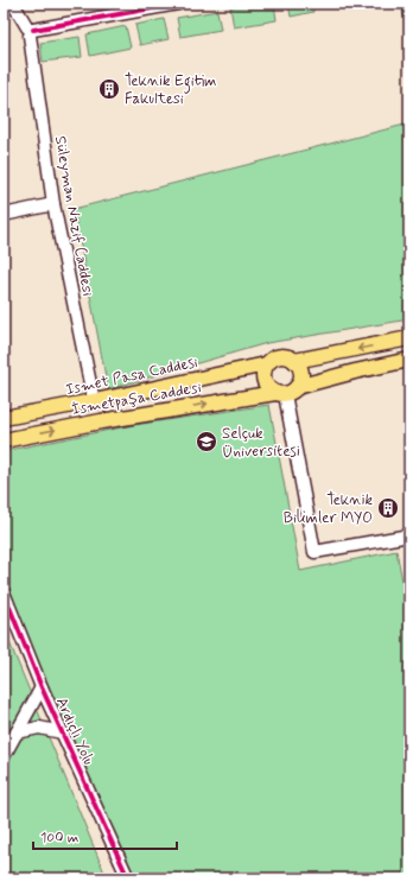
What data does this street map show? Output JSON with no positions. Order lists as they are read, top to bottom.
{
  "streets": {
    "main road": ["Ismet Pasa Caddesi", "İsmetpaşa Caddesi"],
    "street": ["Süleyman Nazif Caddesi", "Ardıçlı Yolu"]
  },
  "crossings": [
    ["Süleyman Nazif Caddesi", "Ismet Pasa Caddesi"],
    ["Ismet Pasa Caddesi", "İsmetpaşa Caddesi"]
  ],
  "one_way": ["İsmetpaşa Caddesi"],
  "places": {
    "building": ["Teknik Egitim Fakultesi", "Teknik Bilimler MYO"],
    "school or university": ["Selçuk Üniversitesi"]
  },
  "scale_bar": "100 m"
}
